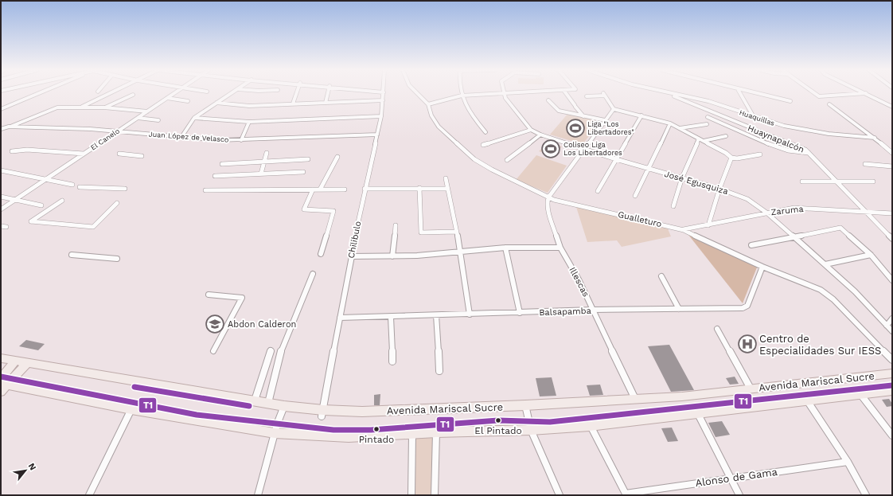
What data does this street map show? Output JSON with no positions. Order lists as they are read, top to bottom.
{
  "streets": {
    "main road": ["Avenida Mariscal Sucre"],
    "street": [
      "Huaquillas",
      "Juan López de Velasco",
      "Huaynapalcón",
      "El Canelo",
      "José Egusquiza",
      "Zaruma",
      "Gualleturo",
      "Chilibulo",
      "Illescas",
      "Balsapamba",
      "Alonso de Gama"
    ]
  },
  "crossings": [
    ["Huaquillas", "Huaynapalcón"],
    ["Juan López de Velasco", "El Canelo"],
    ["Juan López de Velasco", "Chilibulo"],
    ["Huaynapalcón", "Zaruma"],
    ["José Egusquiza", "Zaruma"],
    ["Zaruma", "Gualleturo"],
    ["Gualleturo", "Illescas"],
    ["Gualleturo", "Balsapamba"],
    ["Chilibulo", "Balsapamba"],
    ["Chilibulo", "Avenida Mariscal Sucre"],
    ["Illescas", "Balsapamba"],
    ["Illescas", "Avenida Mariscal Sucre"]
  ],
  "places": {
    "sports": ["Liga \"Los Libertadores\"", "Coliseo Liga Los Libertadores"],
    "school or university": ["Abdon Calderon"],
    "hospital": ["Centro de Especialidades Sur IESS"],
    "other": ["El Pintado", "Pintado"]
  },
  "lines": ["transit line T1"],
  "north": "top right"
}
